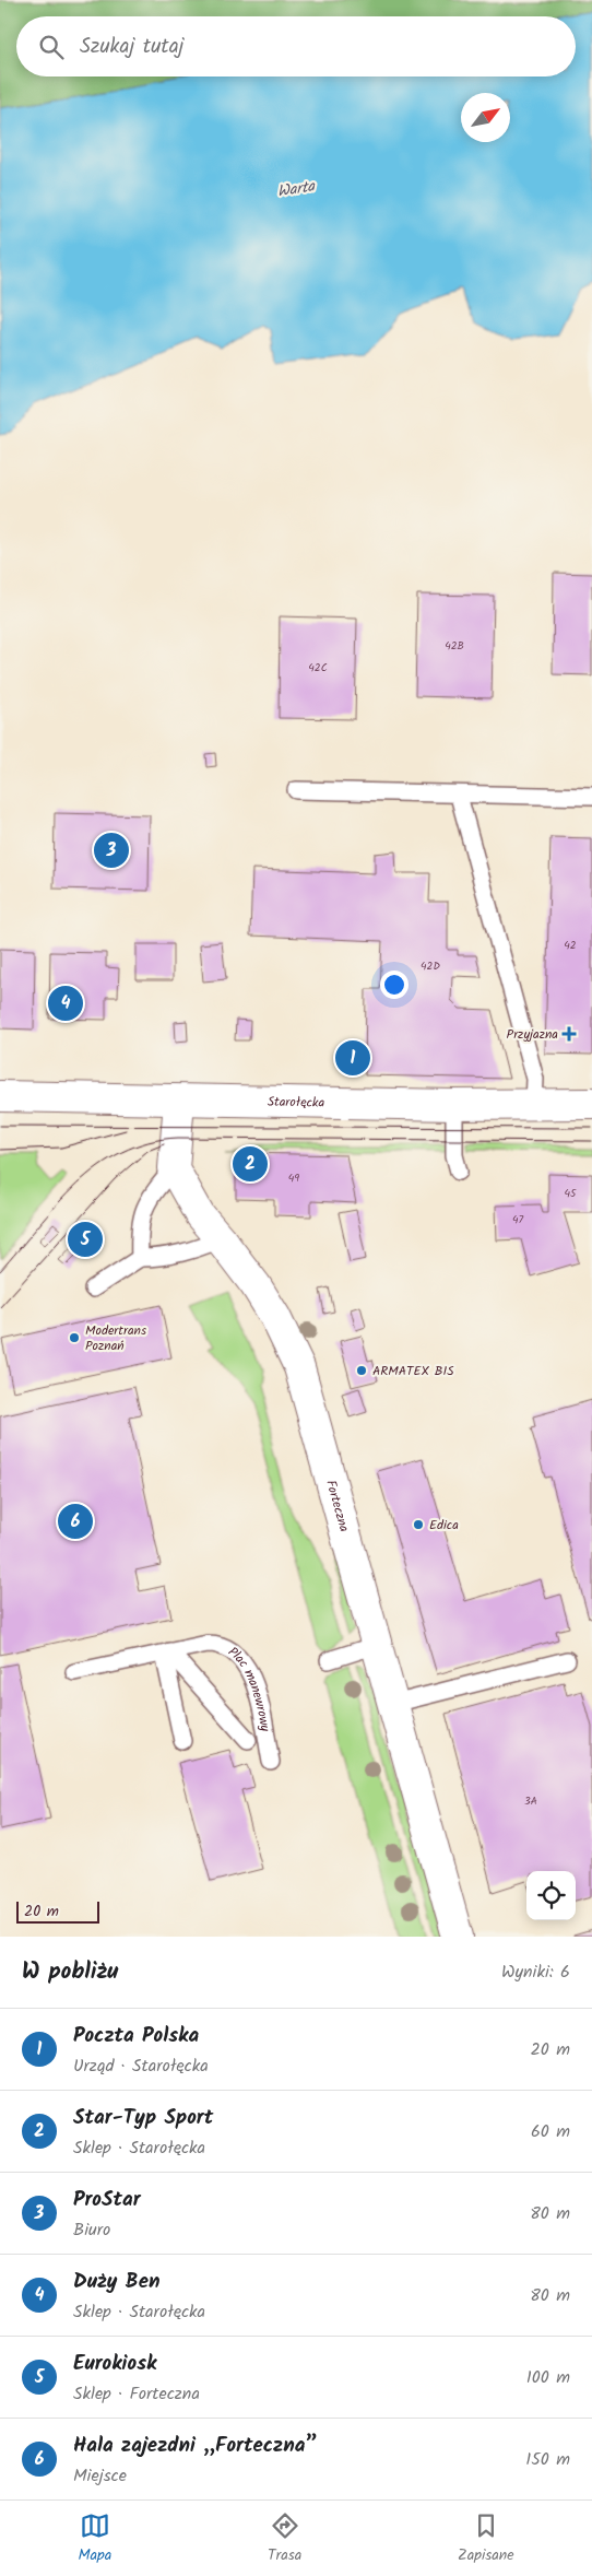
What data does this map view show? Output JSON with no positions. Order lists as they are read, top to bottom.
{
  "streets": {
    "street": ["Starołęcka", "Forteczna"],
    "lane": ["Plac manewrowy"]
  },
  "water": ["Warta"],
  "places": {
    "health": ["Przyjazna"],
    "other": ["Modertrans Poznań", "ARMATEX BIS", "Edica"]
  },
  "house_numbers": [
    "42B",
    "42C",
    "42",
    "42D",
    "49",
    "45",
    "47",
    "3A"
  ],
  "scale_bar": "20 m",
  "north": "top right",
  "page": {
    "search": "Szukaj tutaj",
    "pins": [
      "3",
      "4",
      "1",
      "2",
      "5",
      "6"
    ],
    "scale": "20 m",
    "heading": ["W pobliżu", "Wyniki: 6"],
    "list": [
      {
        "mark": "1",
        "name": "Poczta Polska",
        "note": "Urząd · Starołęcka",
        "value": "20 m"
      },
      {
        "mark": "2",
        "name": "Star-Typ Sport",
        "note": "Sklep · Starołęcka",
        "value": "60 m"
      },
      {
        "mark": "3",
        "name": "ProStar",
        "note": "Biuro",
        "value": "80 m"
      },
      {
        "mark": "4",
        "name": "Duży Ben",
        "note": "Sklep · Starołęcka",
        "value": "80 m"
      },
      {
        "mark": "5",
        "name": "Eurokiosk",
        "note": "Sklep · Forteczna",
        "value": "100 m"
      },
      {
        "mark": "6",
        "name": "Hala zajezdni „Forteczna”",
        "note": "Miejsce",
        "value": "150 m"
      }
    ],
    "nav": ["Mapa", "Trasa", "Zapisane"]
  }
}
